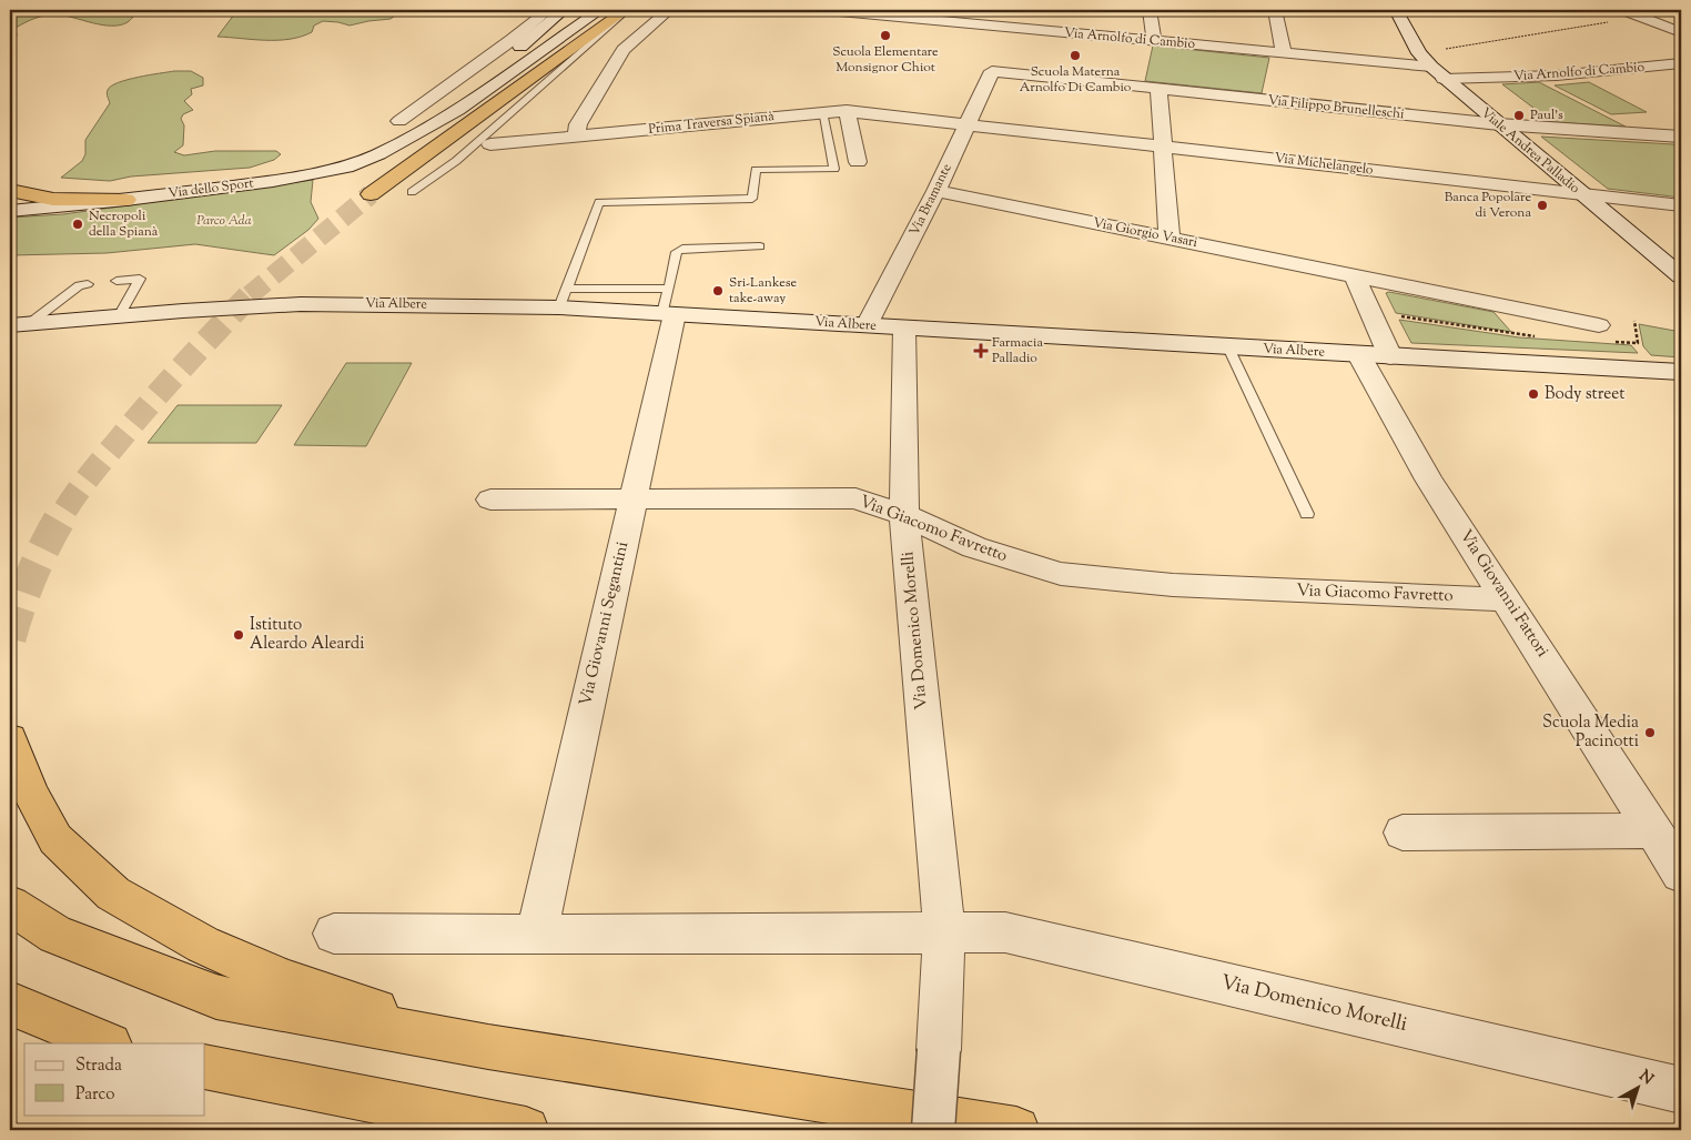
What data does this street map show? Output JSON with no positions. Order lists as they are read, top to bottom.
{
  "streets": {
    "street": [
      "Via Arnolfo di Cambio",
      "Via Filippo Brunelleschi",
      "Prima Traversa Spianà",
      "Viale Andrea Palladio",
      "Via Michelangelo",
      "Via dello Sport",
      "Via Bramante",
      "Via Giorgio Vasari",
      "Via Albere",
      "Via Giacomo Favretto",
      "Via Giovanni Fattori",
      "Via Giovanni Segantini",
      "Via Domenico Morelli"
    ]
  },
  "crossings": [
    ["Via Arnolfo di Cambio", "Viale Andrea Palladio"],
    ["Via Filippo Brunelleschi", "Viale Andrea Palladio"],
    ["Via Filippo Brunelleschi", "Via Bramante"],
    ["Prima Traversa Spianà", "Via Michelangelo"],
    ["Prima Traversa Spianà", "Via Bramante"],
    ["Viale Andrea Palladio", "Via Michelangelo"],
    ["Via Michelangelo", "Via Bramante"],
    ["Via Bramante", "Via Giorgio Vasari"],
    ["Via Bramante", "Via Albere"],
    ["Via Albere", "Via Giovanni Fattori"],
    ["Via Albere", "Via Giovanni Segantini"],
    ["Via Albere", "Via Domenico Morelli"],
    ["Via Giacomo Favretto", "Via Giovanni Fattori"],
    ["Via Giacomo Favretto", "Via Giovanni Segantini"],
    ["Via Giacomo Favretto", "Via Domenico Morelli"]
  ],
  "parks": ["Parco Ada"],
  "places": {
    "other": [
      "Scuola Elementare Monsignor Chiot",
      "Scuola Materna Arnolfo Di Cambio",
      "Paul's",
      "Banca Popolare di Verona",
      "Necropoli della Spianà",
      "Sri-Lankese take-away",
      "Body street",
      "Istituto Aleardo Aleardi",
      "Scuola Media Pacinotti"
    ],
    "health": ["Farmacia Palladio"]
  },
  "legend": ["Strada", "Parco"],
  "north": "top right"
}
